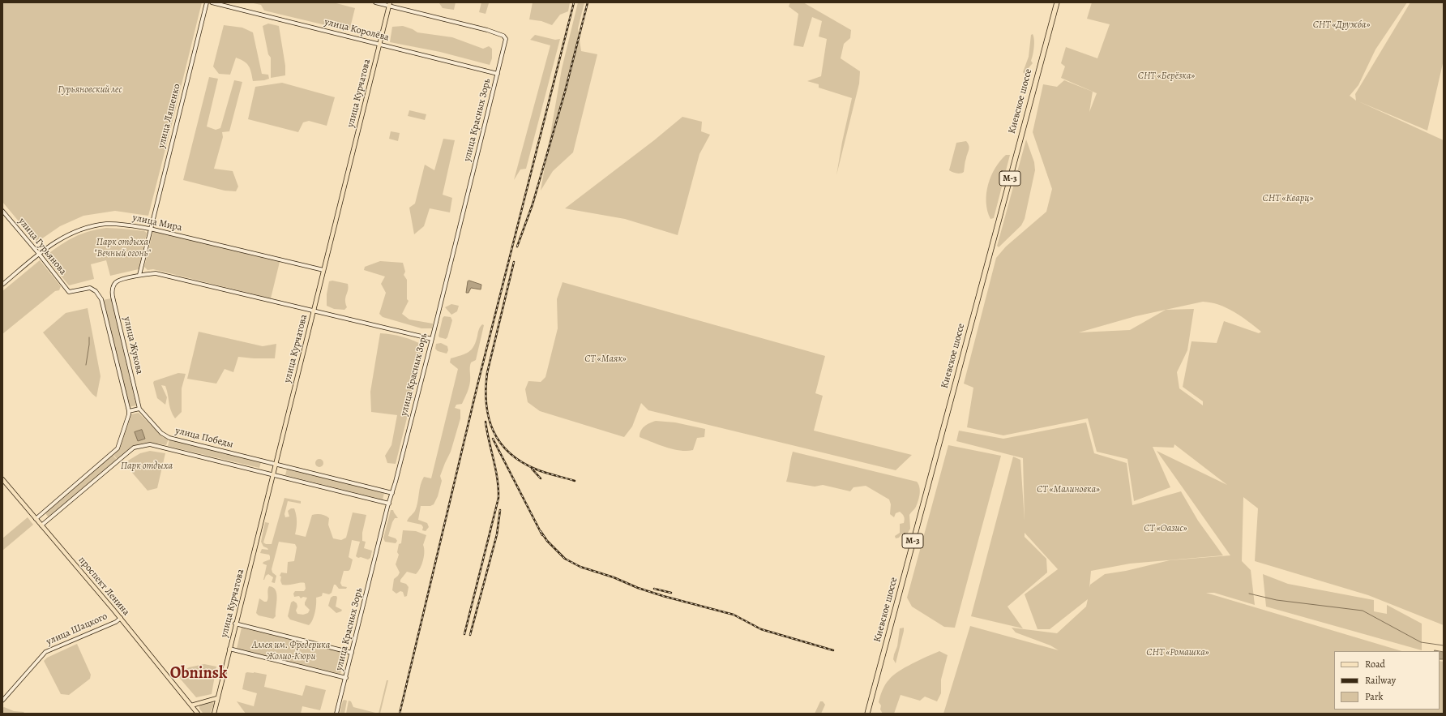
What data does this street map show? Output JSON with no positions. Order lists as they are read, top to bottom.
{
  "streets": {
    "highway": ["Киевское шоссе", "М-3"],
    "main road": ["улица Курчатова", "проспект Ленина"],
    "street": [
      "улица Королёва",
      "улица Ляшенко",
      "улица Красных Зорь",
      "улица Мира",
      "улица Гурьянова",
      "улица Жукова",
      "улица Победы",
      "улица Шацкого"
    ]
  },
  "crossings": [
    ["улица Королёва", "улица Курчатова"],
    ["улица Королёва", "улица Красных Зорь"],
    ["улица Курчатова", "улица Красных Зорь"],
    ["улица Курчатова", "улица Мира"],
    ["улица Курчатова", "улица Победы"],
    ["улица Ляшенко", "улица Мира"],
    ["улица Ляшенко", "улица Жукова"],
    ["улица Красных Зорь", "улица Победы"],
    ["улица Мира", "улица Гурьянова"],
    ["улица Гурьянова", "улица Жукова"],
    ["улица Жукова", "улица Победы"],
    ["улица Победы", "проспект Ленина"],
    ["проспект Ленина", "улица Шацкого"]
  ],
  "districts": ["Obninsk"],
  "parks": [
    "СНТ «Дружба»",
    "СНТ «Берёзка»",
    "Гурьяновский лес",
    "СНТ «Кварц»",
    "Парк отдыха \"Вечный огонь\"",
    "СТ «Маяк»",
    "Парк отдыха",
    "СТ «Малиновка»",
    "СТ «Оазис»",
    "Аллея им. Фредерика Жолио-Кюри",
    "СНТ «Ромашка»"
  ],
  "legend": ["Road", "Railway", "Park"]
}
